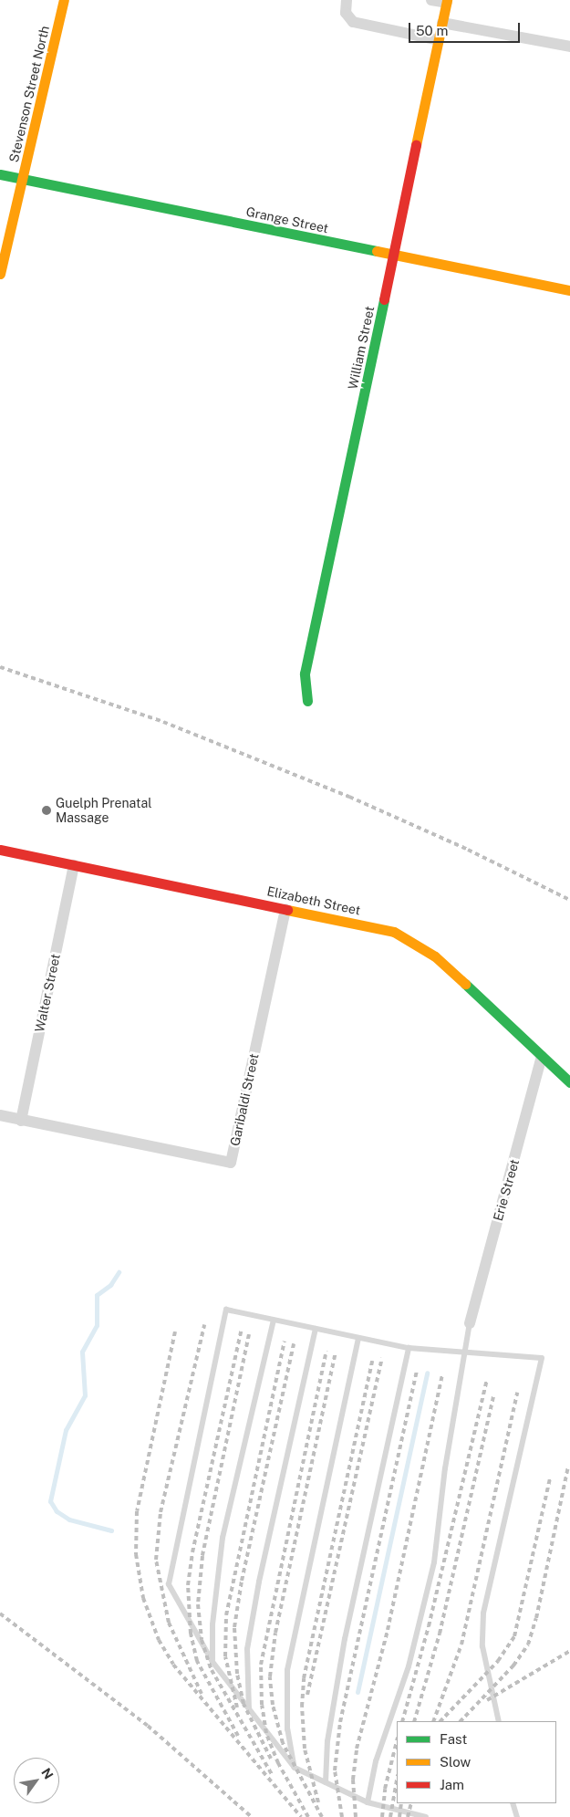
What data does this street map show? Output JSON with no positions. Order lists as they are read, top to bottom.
{
  "streets": {
    "street": [
      "Stevenson Street North",
      "Grange Street",
      "William Street",
      "Elizabeth Street",
      "Walter Street",
      "Garibaldi Street",
      "Erie Street"
    ]
  },
  "crossings": [
    ["Stevenson Street North", "Grange Street"],
    ["Grange Street", "William Street"],
    ["Elizabeth Street", "Walter Street"],
    ["Elizabeth Street", "Garibaldi Street"],
    ["Elizabeth Street", "Erie Street"],
    ["Walter Street", "Garibaldi Street"]
  ],
  "places": ["Guelph Prenatal Massage"],
  "legend": ["Fast", "Slow", "Jam"],
  "scale_bar": "50 m",
  "north": "top right"
}
